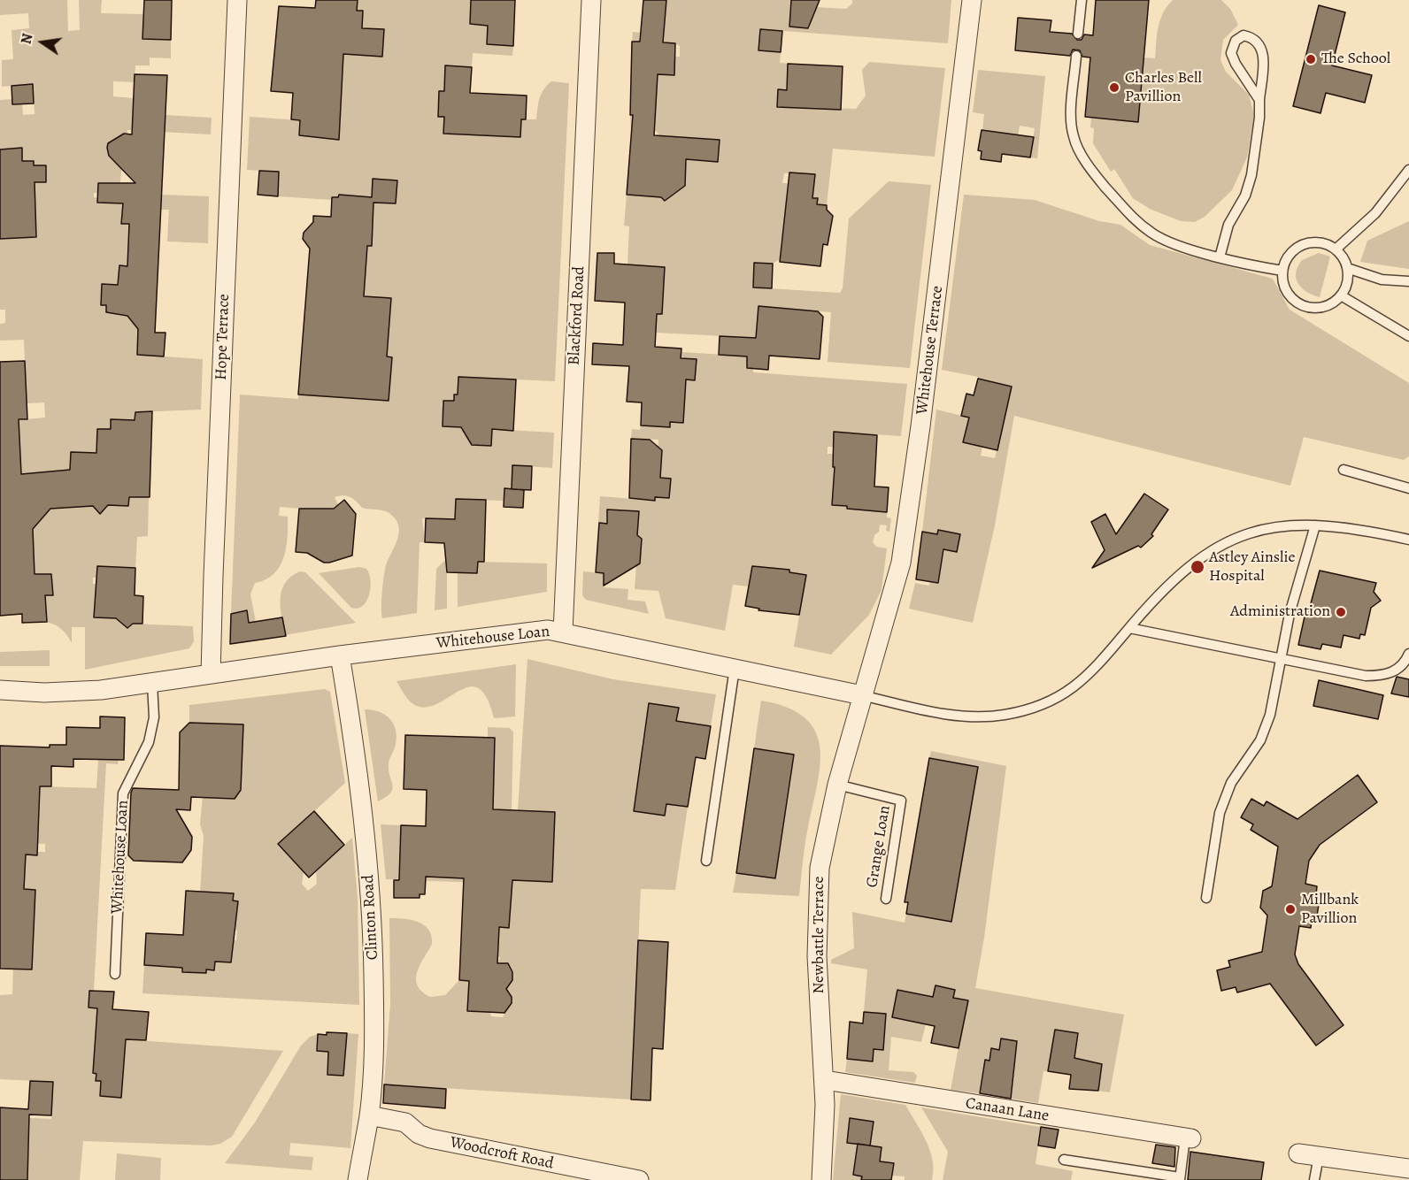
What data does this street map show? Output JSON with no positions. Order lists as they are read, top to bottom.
{
  "streets": {
    "street": [
      "Blackford Road",
      "Hope Terrace",
      "Whitehouse Terrace",
      "Whitehouse Loan",
      "Clinton Road",
      "Newbattle Terrace",
      "Canaan Lane",
      "Woodcroft Road"
    ],
    "lane": ["Grange Loan"]
  },
  "crossings": [
    ["Blackford Road", "Whitehouse Loan"],
    ["Hope Terrace", "Whitehouse Loan"],
    ["Whitehouse Terrace", "Whitehouse Loan"],
    ["Whitehouse Terrace", "Newbattle Terrace"],
    ["Whitehouse Loan", "Clinton Road"],
    ["Whitehouse Loan", "Newbattle Terrace"],
    ["Grange Loan", "Newbattle Terrace"],
    ["Clinton Road", "Woodcroft Road"],
    ["Newbattle Terrace", "Canaan Lane"]
  ],
  "places": [
    "The School",
    "Charles Bell Pavillion",
    "Astley Ainslie Hospital",
    "Administration",
    "Millbank Pavillion"
  ],
  "north": "left"
}
